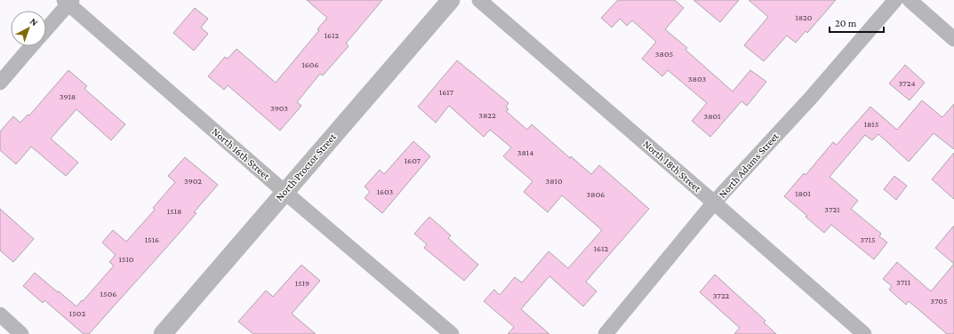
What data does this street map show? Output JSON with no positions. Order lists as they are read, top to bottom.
{
  "streets": {
    "street": [
      "North 16th Street",
      "North Adams Street",
      "North 18th Street",
      "North Proctor Street"
    ]
  },
  "crossings": [
    ["North 16th Street", "North Proctor Street"],
    ["North Adams Street", "North 18th Street"]
  ],
  "house_numbers": [
    "1820",
    "1612",
    "3805",
    "1606",
    "3803",
    "3724",
    "1617",
    "3918",
    "3903",
    "3822",
    "3801",
    "1815",
    "3814",
    "1607",
    "3902",
    "3810",
    "1603",
    "1801",
    "3806",
    "3721",
    "1518",
    "1516",
    "3715",
    "1612",
    "1510",
    "3711",
    "1519",
    "1506",
    "3722",
    "3705",
    "1502"
  ],
  "scale_bar": "20 m",
  "north": "top right"
}
